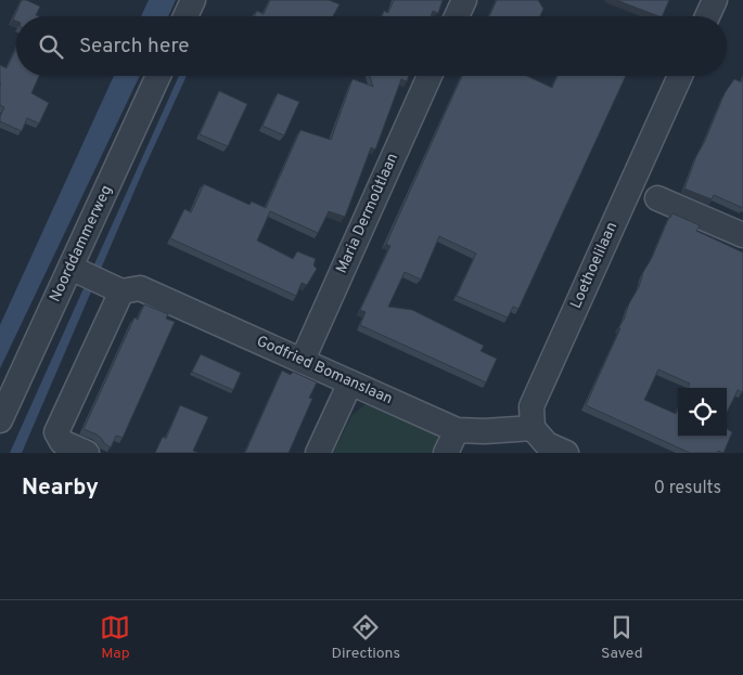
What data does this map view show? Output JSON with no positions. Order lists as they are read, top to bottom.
{
  "streets": {
    "street": [
      "Maria Dermoûtlaan",
      "Noorddammerweg",
      "Loethoelilaan",
      "Godfried Bomanslaan"
    ]
  },
  "crossings": [
    ["Maria Dermoûtlaan", "Godfried Bomanslaan"],
    ["Noorddammerweg", "Godfried Bomanslaan"],
    ["Loethoelilaan", "Godfried Bomanslaan"]
  ],
  "page": {
    "search": "Search here",
    "heading": ["Nearby", "0 results"],
    "nav": ["Map", "Directions", "Saved"]
  }
}
